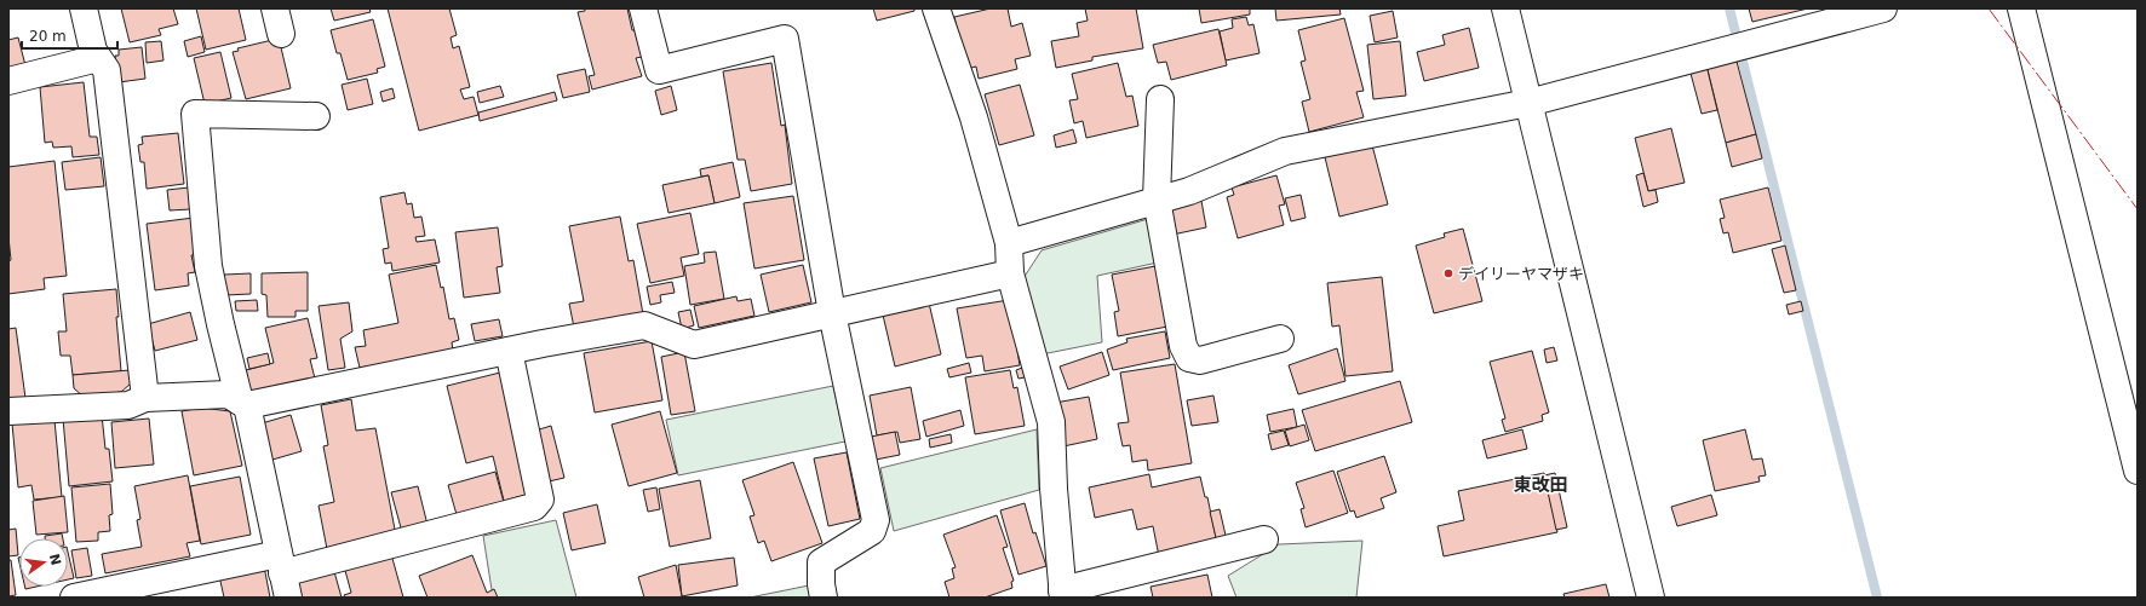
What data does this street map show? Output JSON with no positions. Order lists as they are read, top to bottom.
{
  "districts": ["東改田"],
  "places": ["デイリーヤマザキ"],
  "scale_bar": "20 m",
  "north": "right"
}
